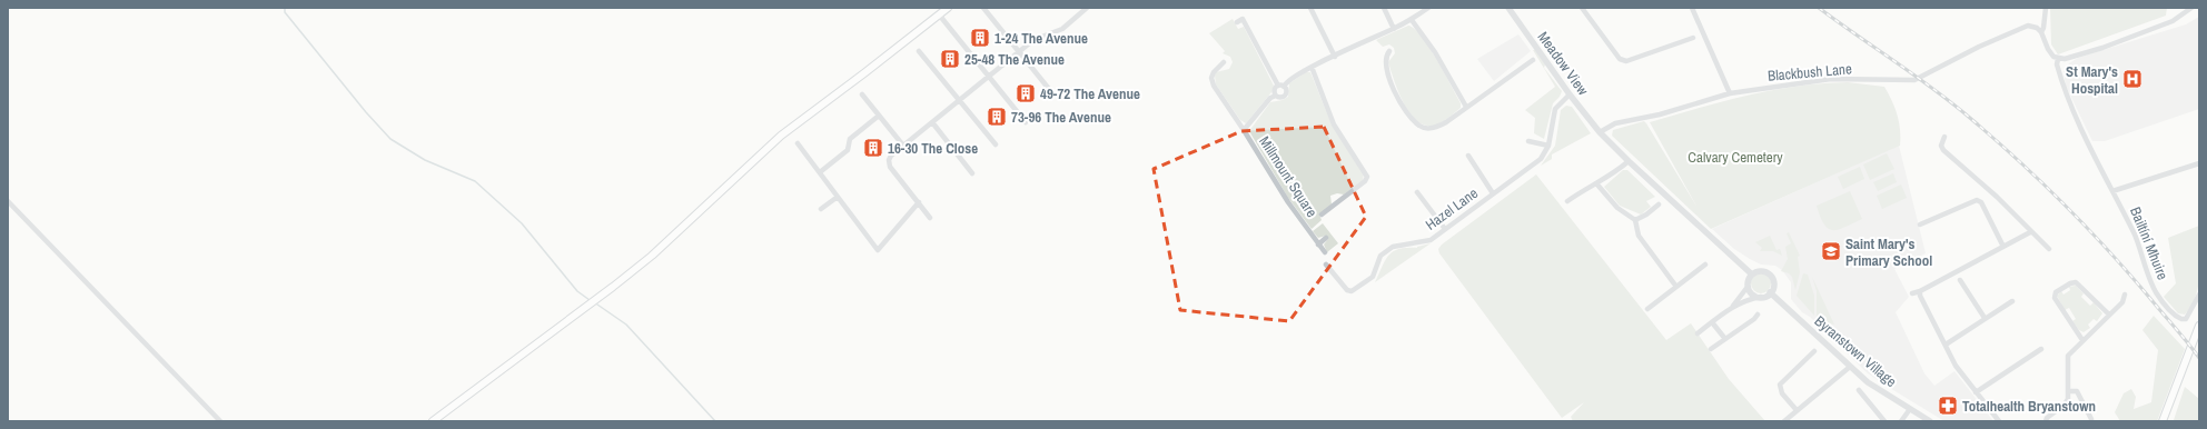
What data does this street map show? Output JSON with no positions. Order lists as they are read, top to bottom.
{
  "streets": {
    "street": [
      "Meadow View",
      "Blackbush Lane",
      "Millmount Square",
      "Hazel Lane",
      "Bailtíní Mhuire",
      "Byranstown Village"
    ]
  },
  "crossings": [
    ["Meadow View", "Blackbush Lane"],
    ["Meadow View", "Hazel Lane"],
    ["Meadow View", "Byranstown Village"]
  ],
  "parks": ["Calvary Cemetery"],
  "places": {
    "building": [
      "1-24 The Avenue",
      "25-48 The Avenue",
      "49-72 The Avenue",
      "73-96 The Avenue",
      "16-30 The Close"
    ],
    "hospital": ["St Mary's Hospital"],
    "school or university": ["Saint Mary's Primary School"],
    "pharmacy": ["Totalhealth Bryanstown"]
  }
}
